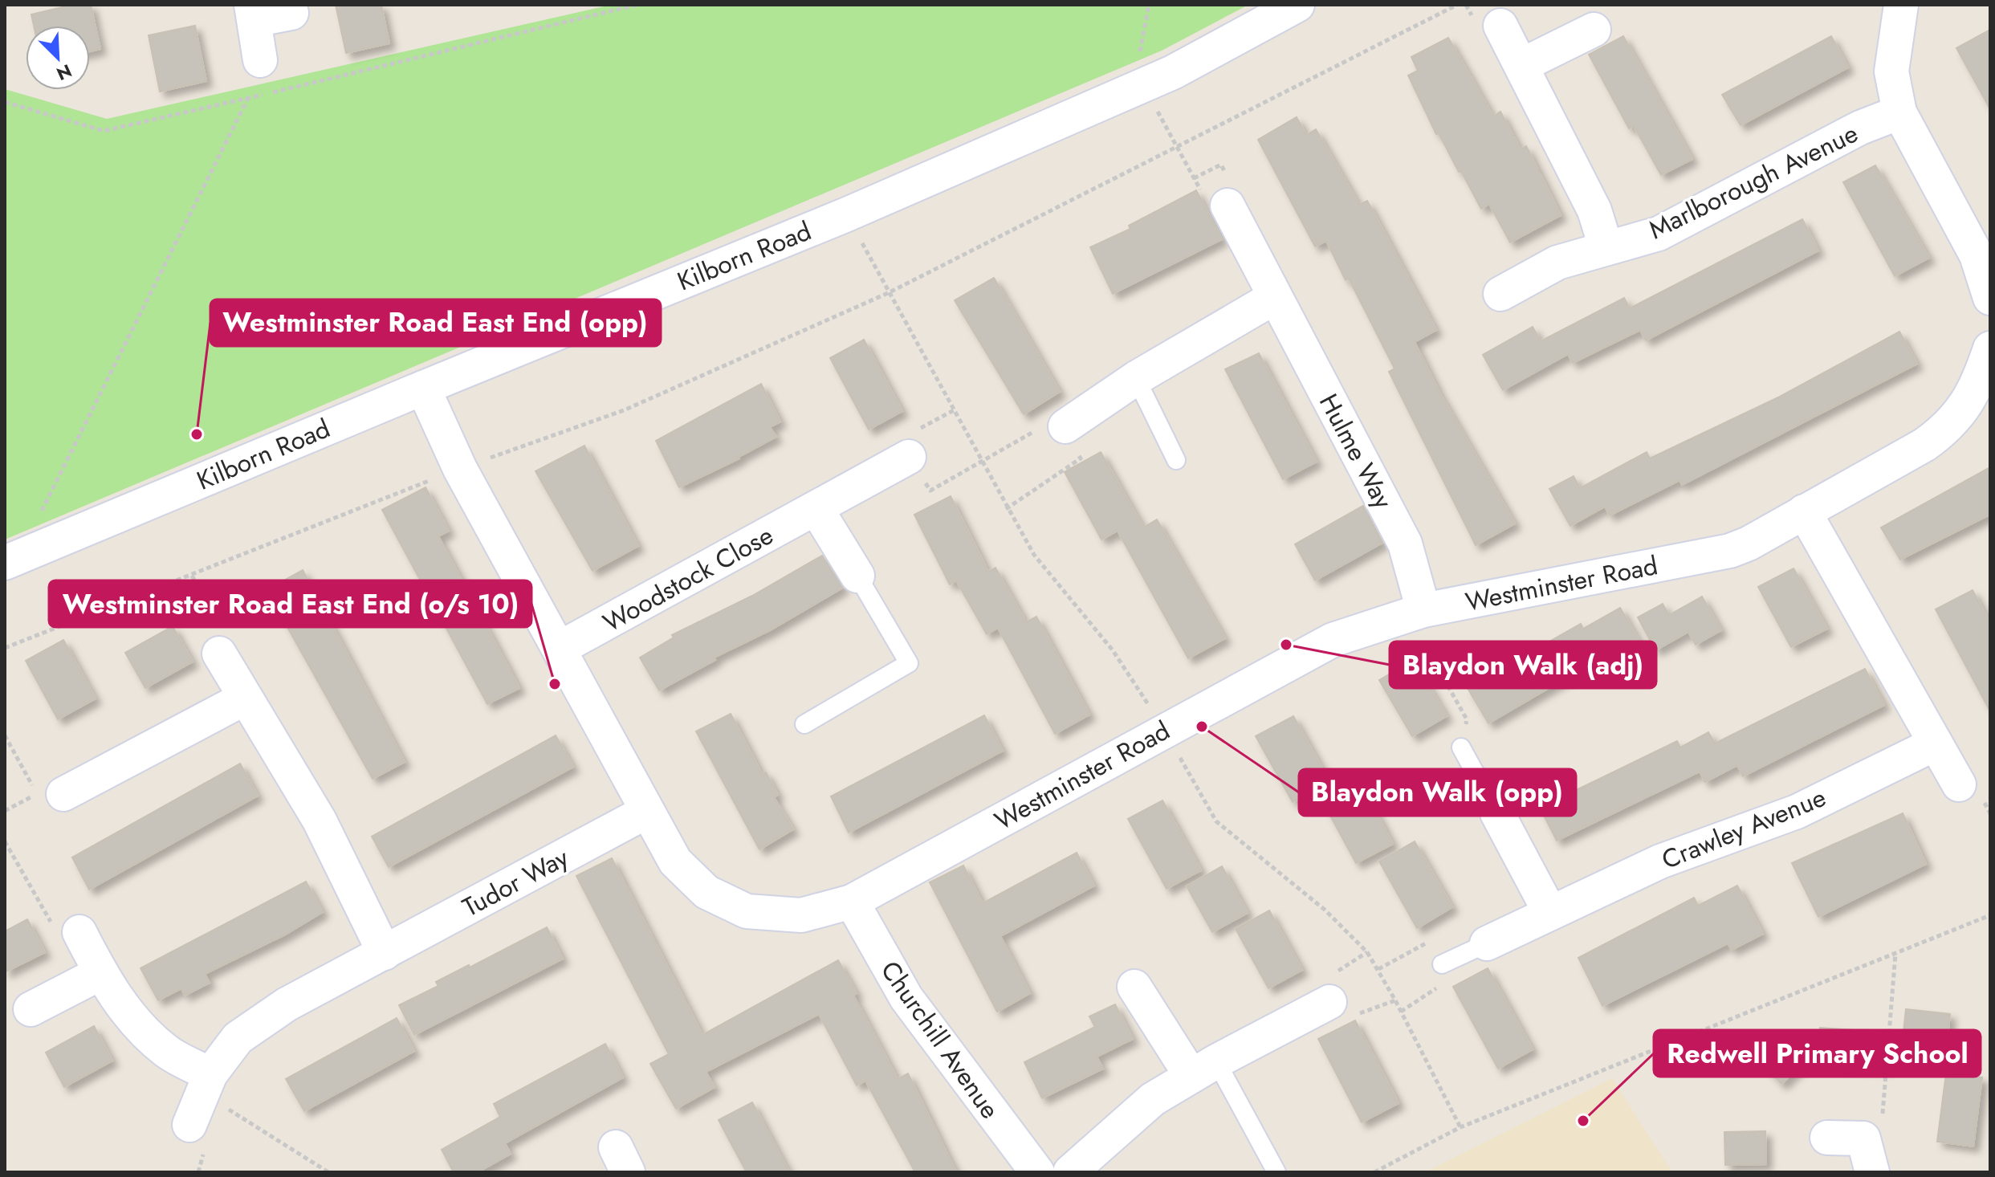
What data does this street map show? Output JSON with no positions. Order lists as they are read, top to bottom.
{
  "streets": {
    "street": [
      "Marlborough Avenue",
      "Kilborn Road",
      "Hulme Way",
      "Woodstock Close",
      "Westminster Road",
      "Crawley Avenue",
      "Tudor Way",
      "Churchill Avenue"
    ]
  },
  "crossings": [
    ["Kilborn Road", "Westminster Road"],
    ["Hulme Way", "Westminster Road"],
    ["Woodstock Close", "Westminster Road"],
    ["Westminster Road", "Tudor Way"],
    ["Westminster Road", "Churchill Avenue"]
  ],
  "places": [
    "Westminster Road East End (opp)",
    "Blaydon Walk (adj)",
    "Westminster Road East End (o/s 10)",
    "Blaydon Walk (opp)",
    "Redwell Primary School"
  ],
  "north": "bottom right"
}
